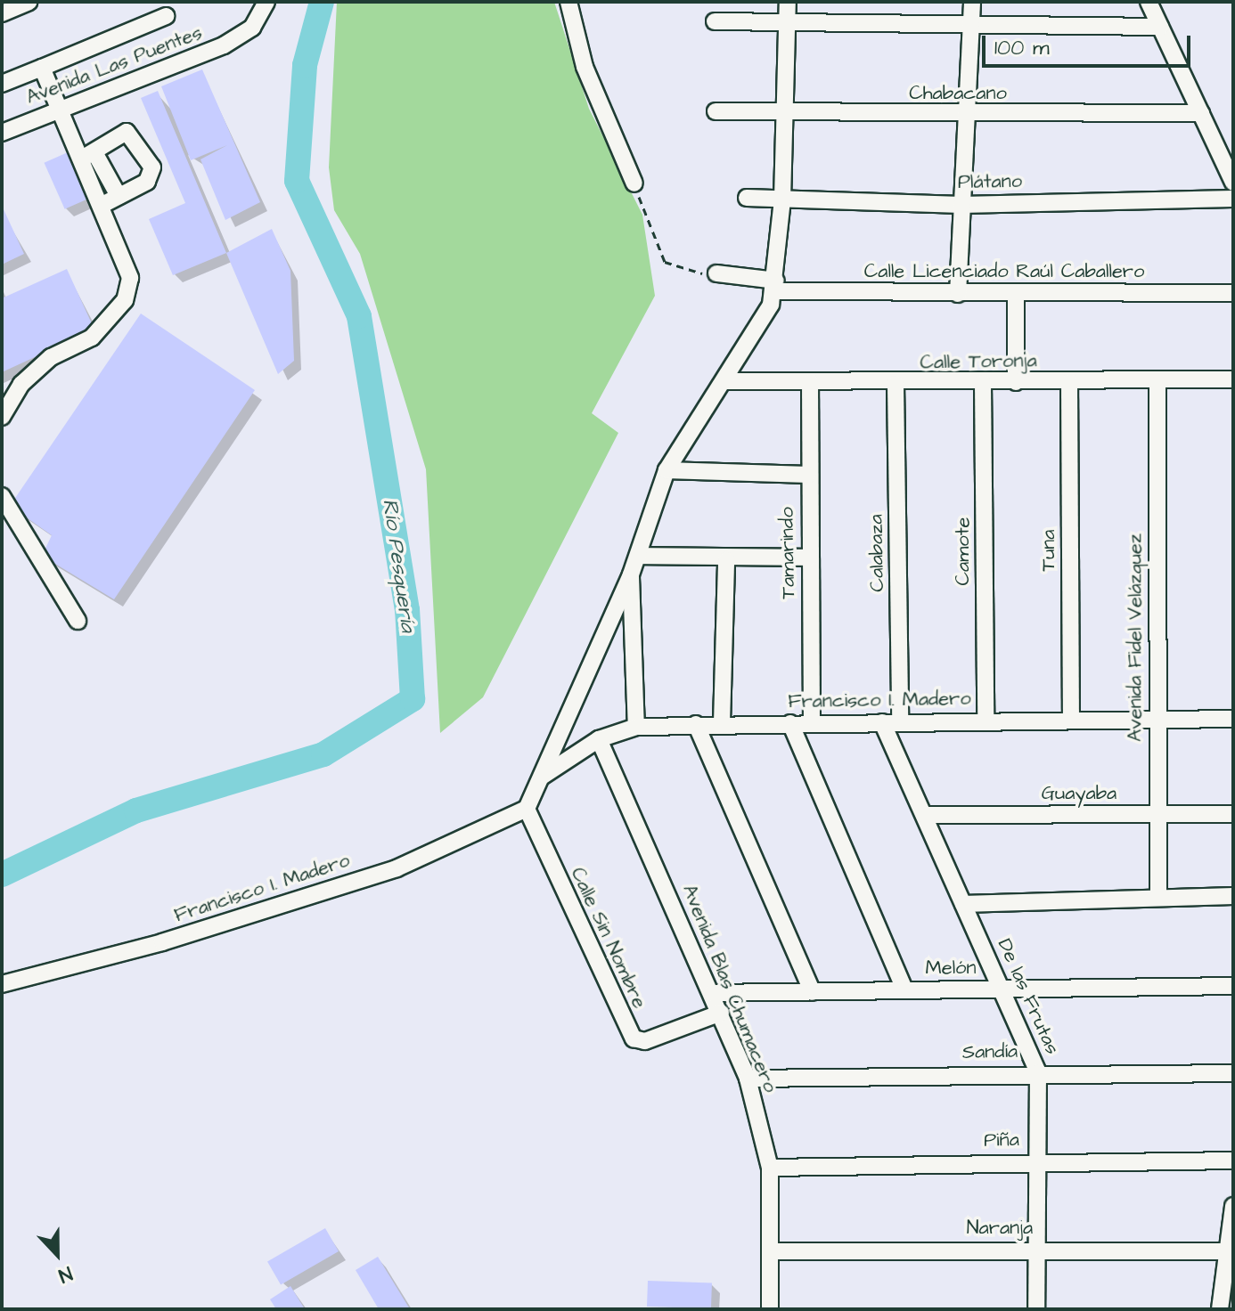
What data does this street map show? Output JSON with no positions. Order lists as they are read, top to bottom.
{
  "streets": {
    "street": [
      "Avenida Las Puentes",
      "Chabacano",
      "Plátano",
      "Calle Licenciado Raúl Caballero",
      "Calle Toronja",
      "Tuna",
      "Camote",
      "Tamarindo",
      "Calabaza",
      "Avenida Fidel Velázquez",
      "Francisco I. Madero",
      "Guayaba",
      "Calle Sin Nombre",
      "Melón",
      "Avenida Blas Chumacero",
      "De las Frutas",
      "Sandía",
      "Piña",
      "Naranja"
    ]
  },
  "crossings": [
    ["Calle Toronja", "Tuna"],
    ["Calle Toronja", "Camote"],
    ["Calle Toronja", "Tamarindo"],
    ["Calle Toronja", "Calabaza"],
    ["Calle Toronja", "Avenida Fidel Velázquez"],
    ["Tuna", "Francisco I. Madero"],
    ["Camote", "Francisco I. Madero"],
    ["Tamarindo", "Francisco I. Madero"],
    ["Calabaza", "Francisco I. Madero"],
    ["Avenida Fidel Velázquez", "Francisco I. Madero"],
    ["Avenida Fidel Velázquez", "Guayaba"],
    ["Francisco I. Madero", "Calle Sin Nombre"],
    ["Francisco I. Madero", "Avenida Blas Chumacero"],
    ["Francisco I. Madero", "De las Frutas"],
    ["Guayaba", "De las Frutas"],
    ["Calle Sin Nombre", "Avenida Blas Chumacero"],
    ["Melón", "Avenida Blas Chumacero"],
    ["Melón", "De las Frutas"],
    ["Avenida Blas Chumacero", "Sandía"],
    ["Avenida Blas Chumacero", "Piña"],
    ["Avenida Blas Chumacero", "Naranja"],
    ["De las Frutas", "Sandía"],
    ["De las Frutas", "Piña"],
    ["De las Frutas", "Naranja"]
  ],
  "water": ["Río Pesquería"],
  "scale_bar": "100 m",
  "north": "bottom"
}
